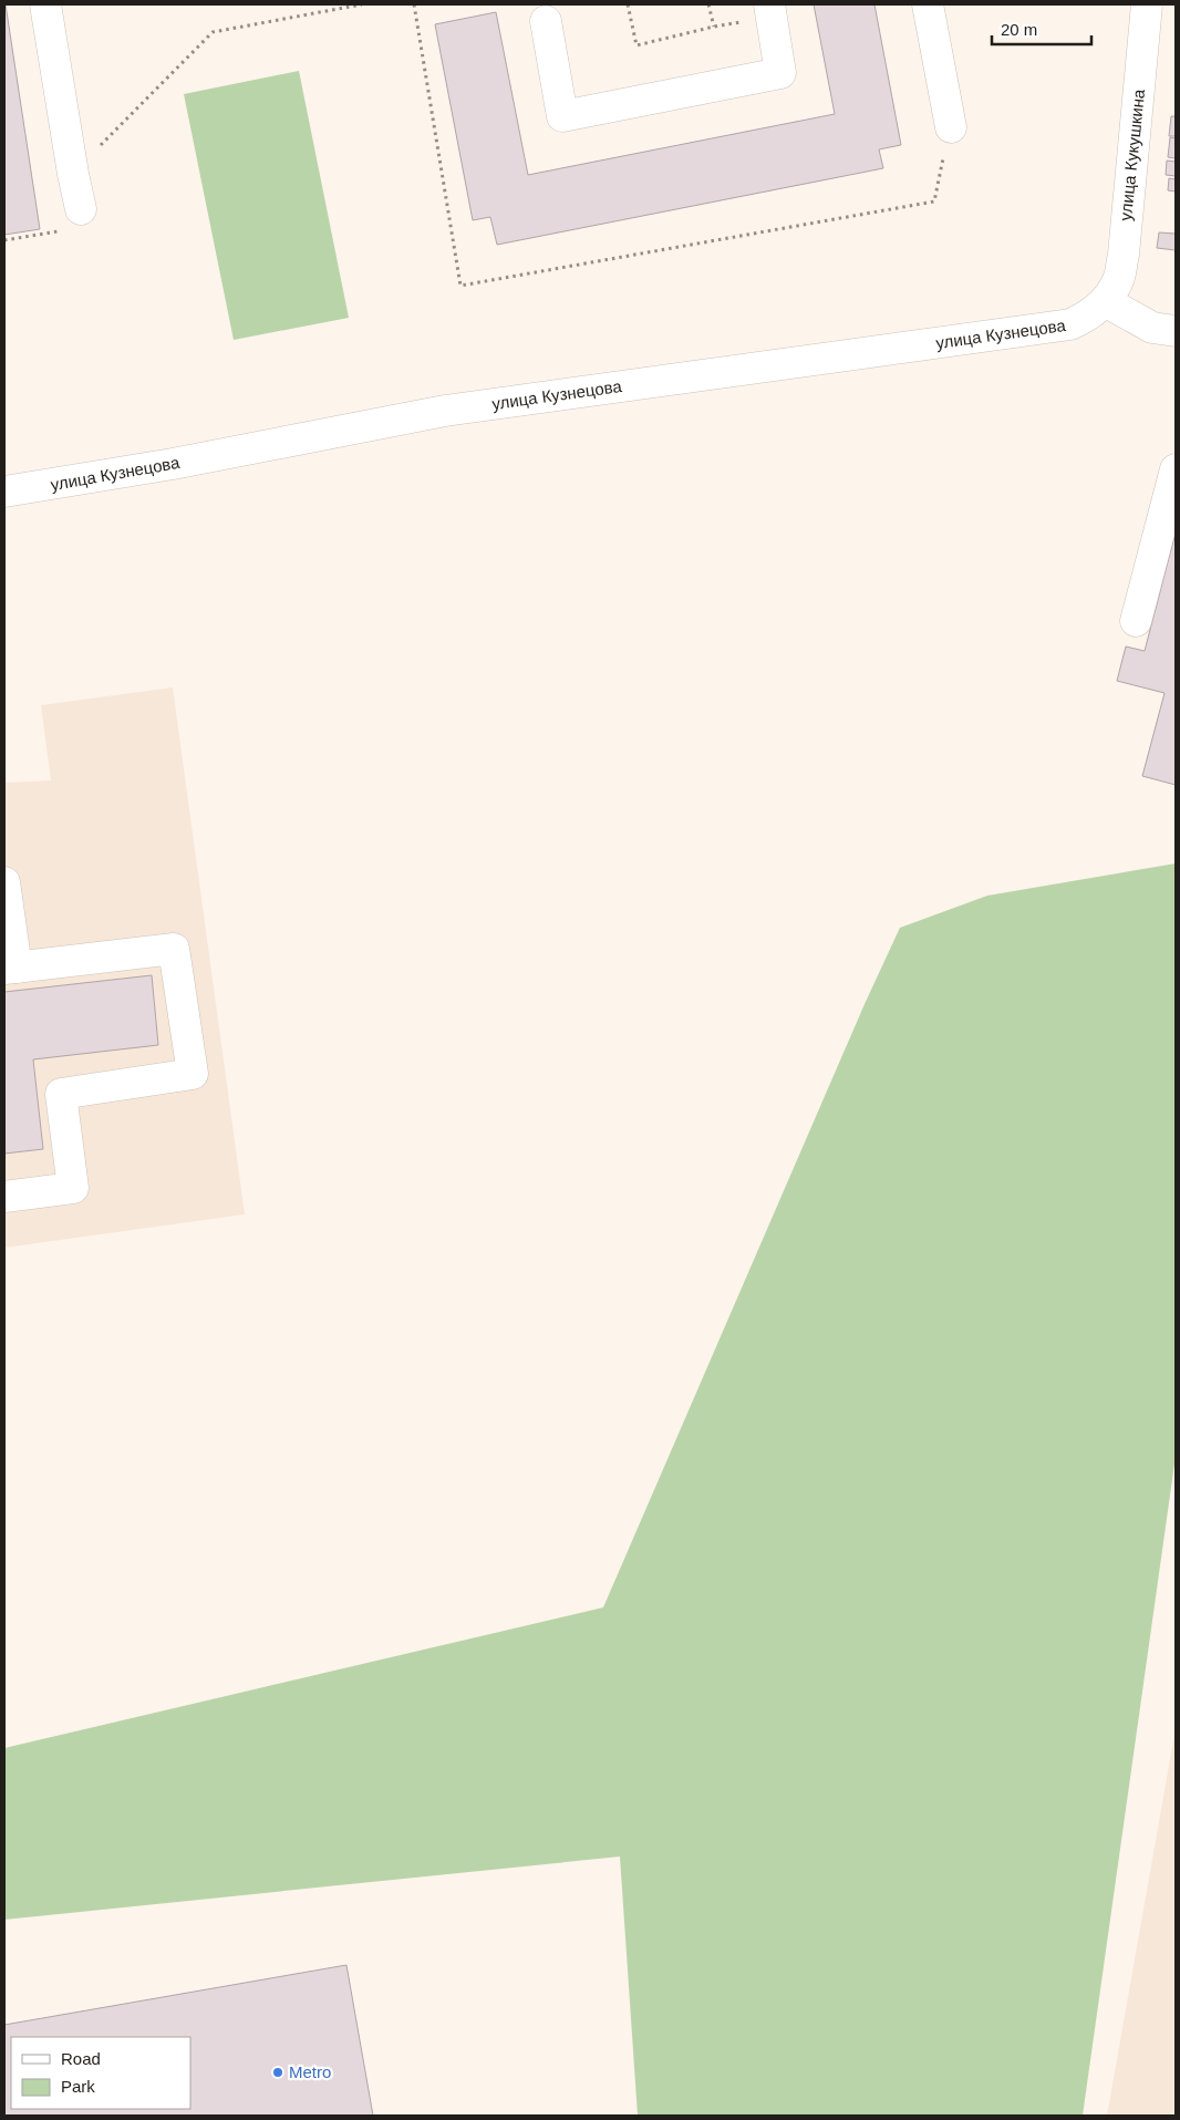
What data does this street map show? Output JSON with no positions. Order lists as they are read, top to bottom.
{
  "streets": {
    "street": ["улица Кукушкина", "улица Кузнецова"]
  },
  "crossings": [
    ["улица Кукушкина", "улица Кузнецова"]
  ],
  "places": ["Metro"],
  "legend": ["Road", "Park"],
  "scale_bar": "20 m"
}
